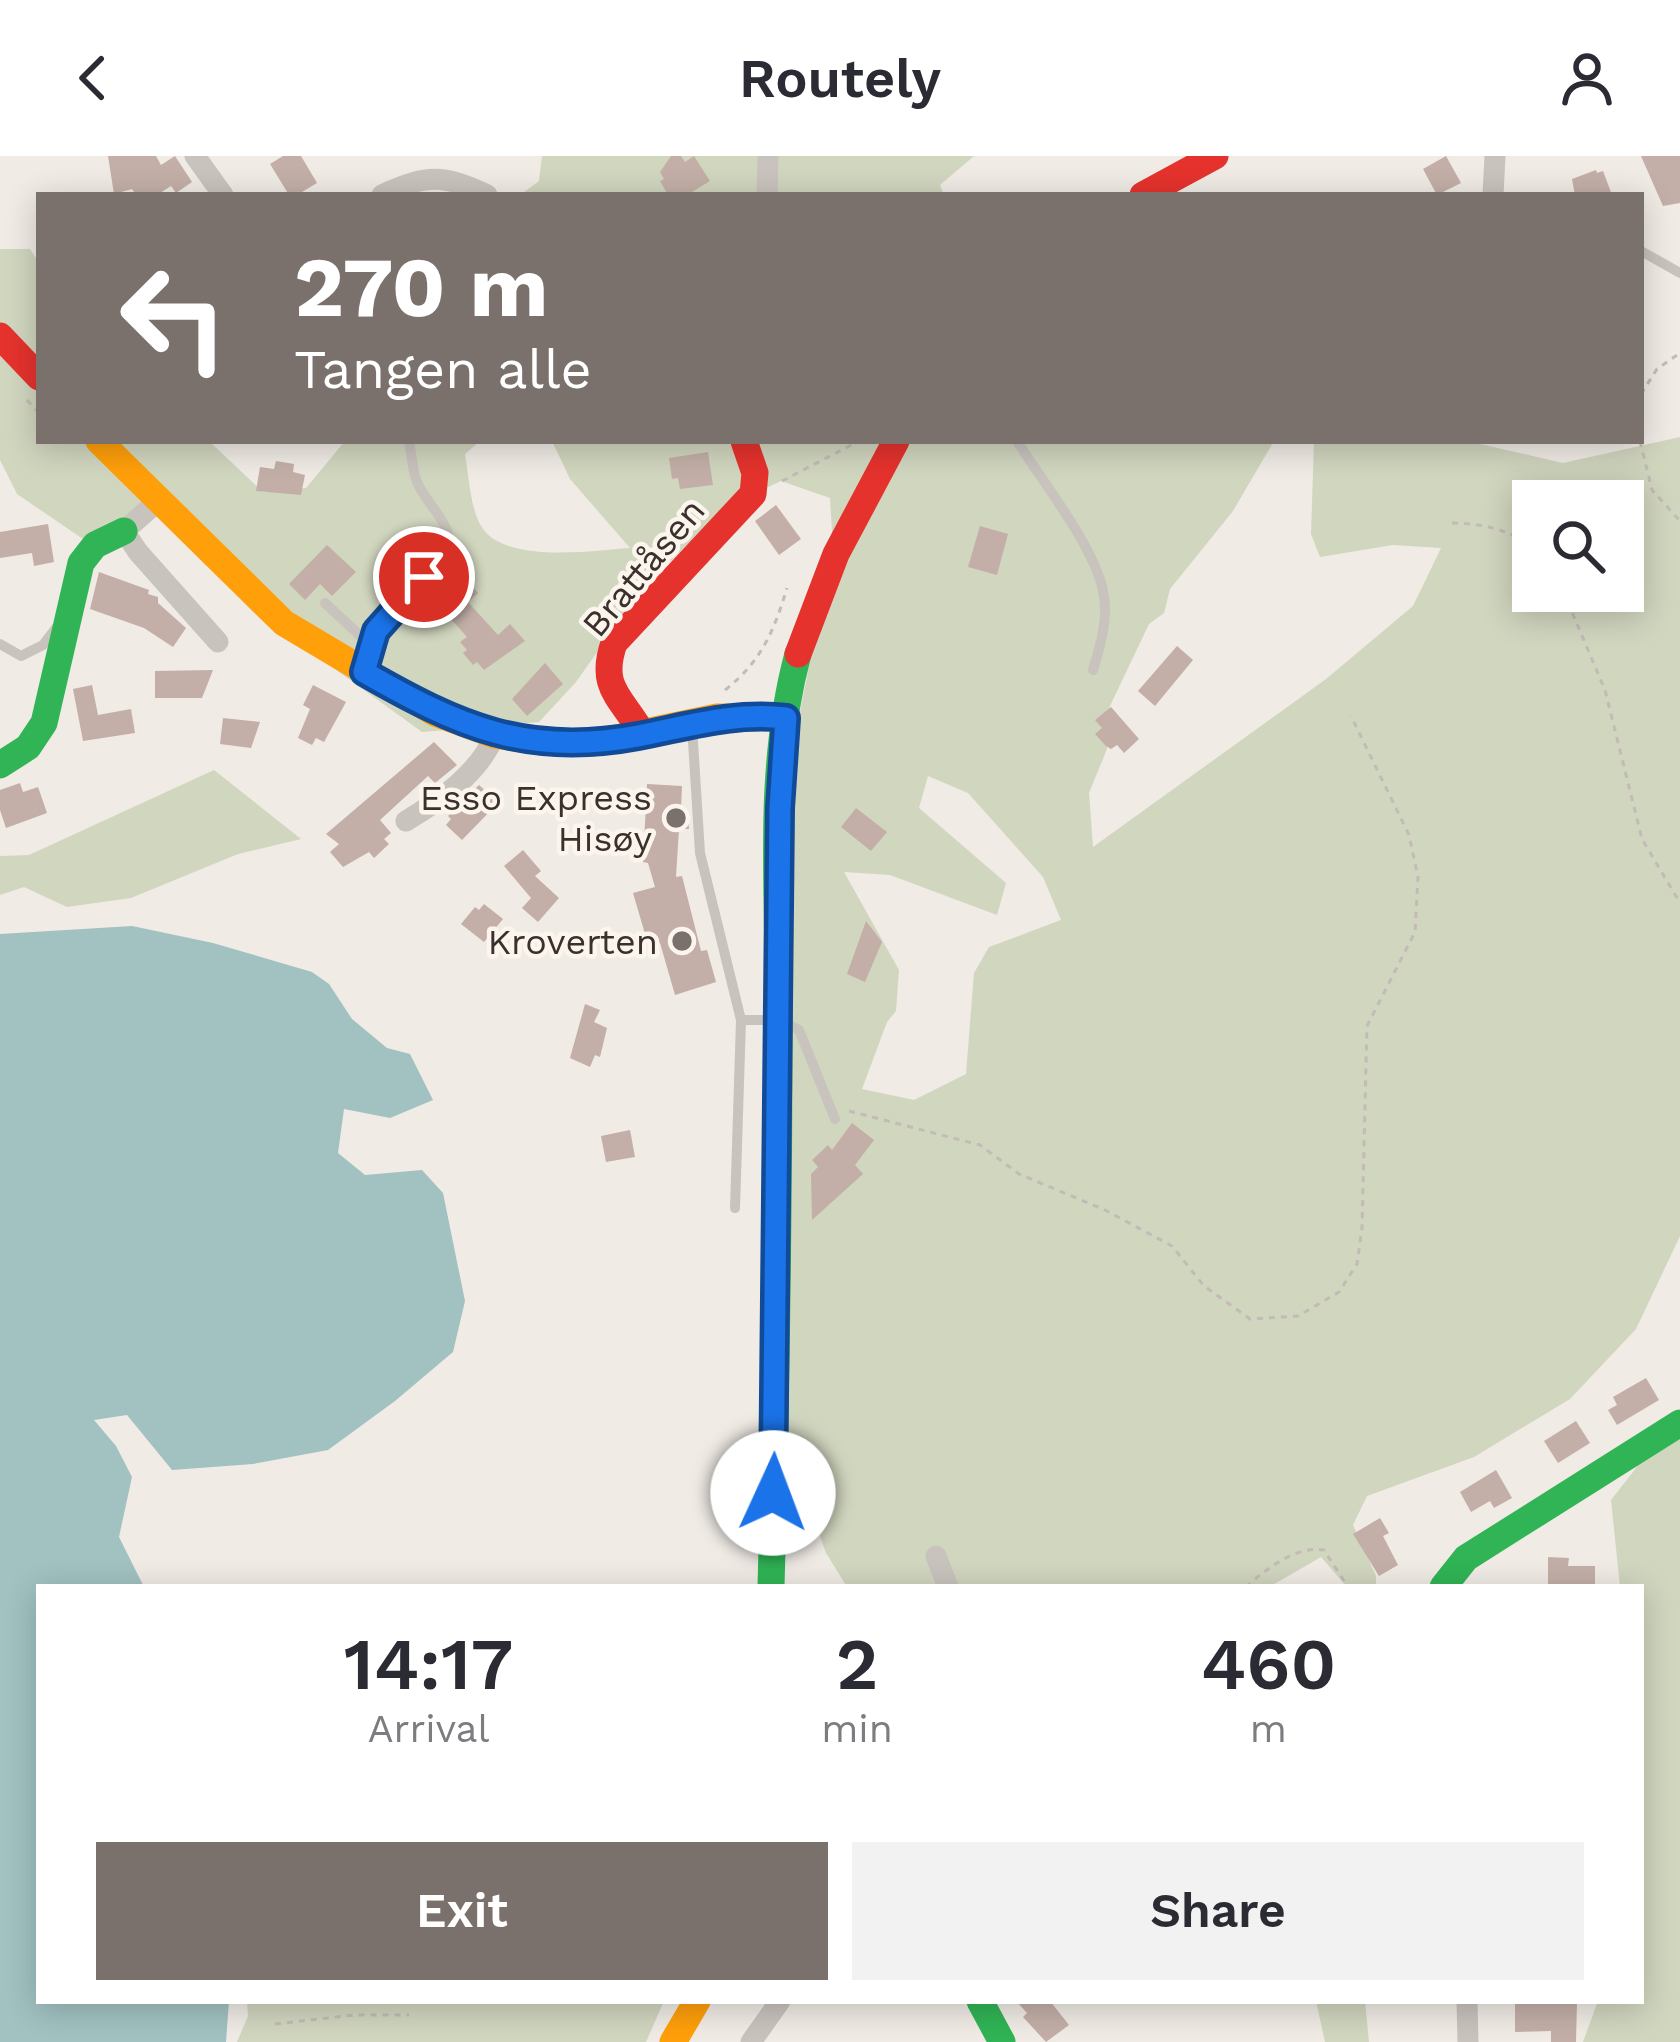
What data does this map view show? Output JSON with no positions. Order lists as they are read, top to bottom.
{
  "streets": {
    "main road": ["Brattåsen"]
  },
  "places": ["Esso Express Hisøy", "Kroverten"],
  "page": {
    "header": "Routely",
    "turn": ["270 m", "Tangen alle"],
    "eta": [
      "14:17",
      "Arrival",
      "2",
      "min",
      "460",
      "m"
    ],
    "buttons": ["Exit", "Share"]
  }
}
